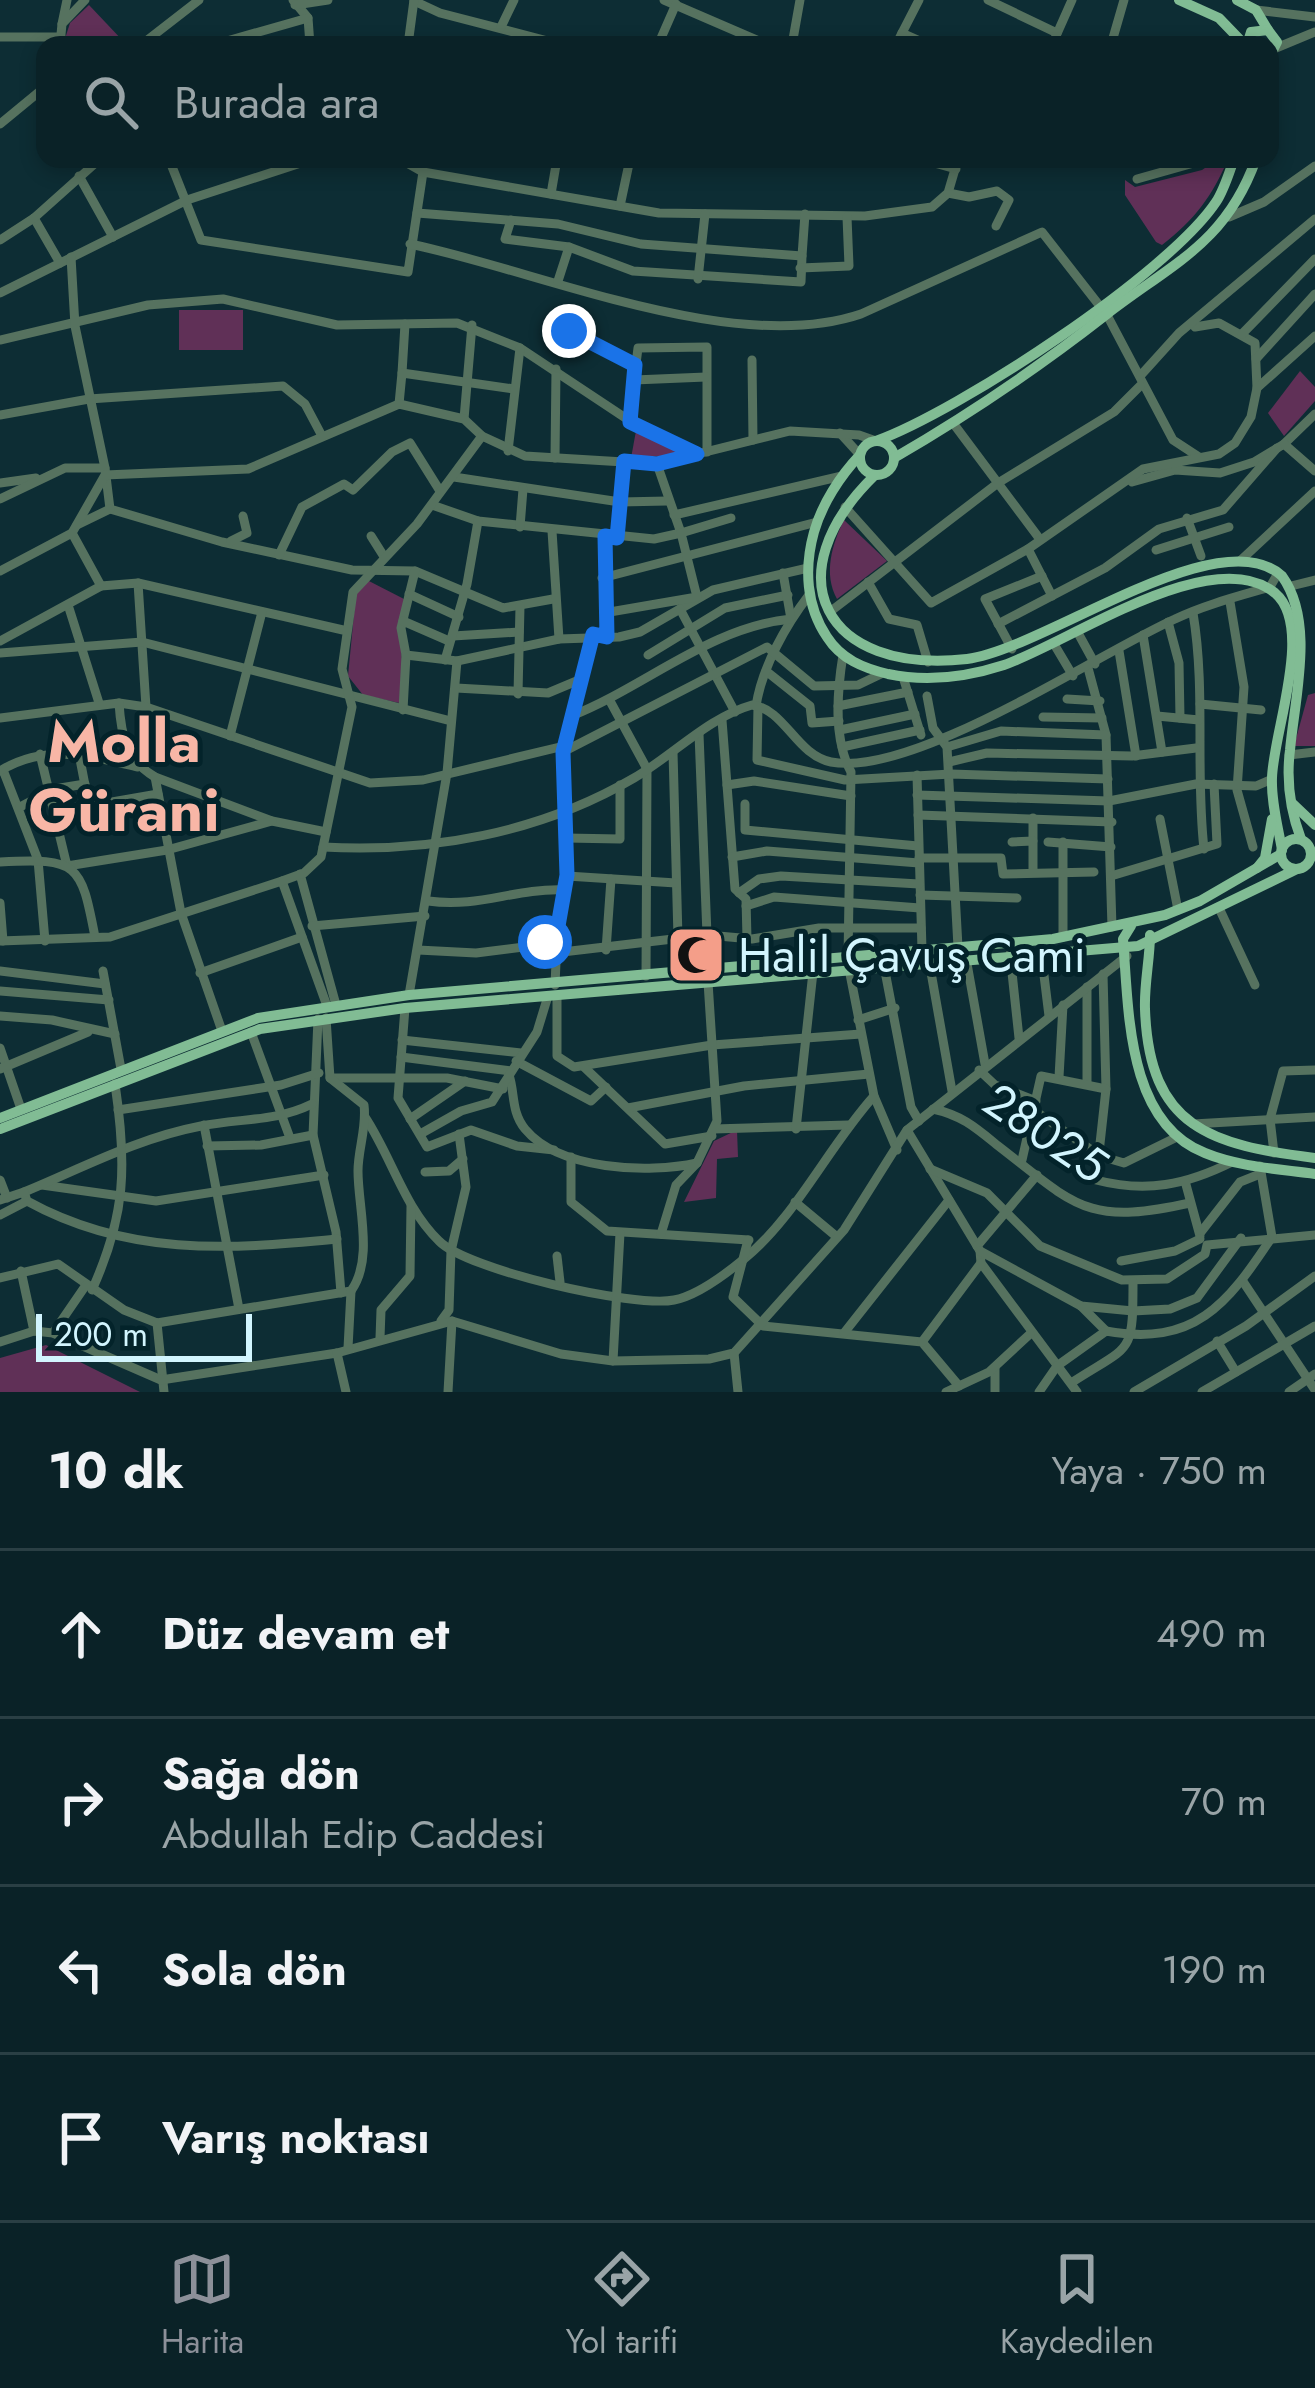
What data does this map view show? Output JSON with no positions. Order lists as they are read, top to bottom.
{
  "streets": {
    "street": ["28025"]
  },
  "districts": ["Molla Gürani"],
  "places": {
    "mosque": ["Halil Çavuş Cami"]
  },
  "scale_bar": "200 m",
  "page": {
    "search": "Burada ara",
    "scale": "200 m",
    "heading": ["10 dk", "Yaya · 750 m"],
    "list": [
      ["Düz devam et", "490 m"],
      ["Sağa dön", "Abdullah Edip Caddesi", "70 m"],
      ["Sola dön", "190 m"],
      "Varış noktası"
    ],
    "nav": ["Harita", "Yol tarifi", "Kaydedilen"]
  }
}
